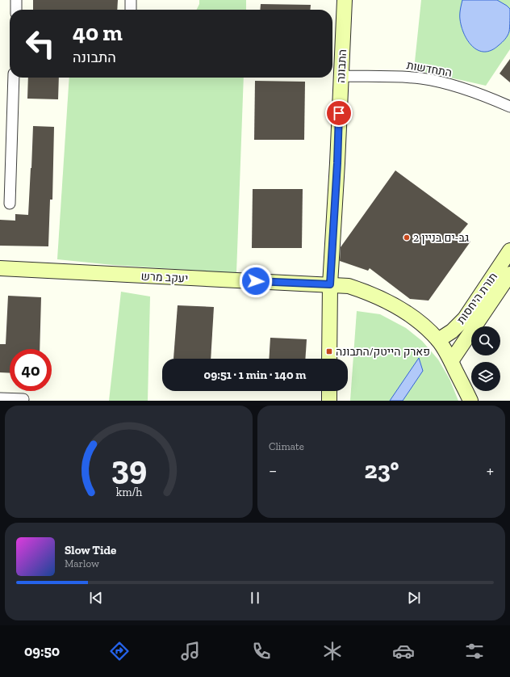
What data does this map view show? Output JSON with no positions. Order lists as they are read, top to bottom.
{
  "streets": {
    "street": [
      "התבונה",
      "התחדשות",
      "יעקב מרש",
      "תורת היחסות"
    ]
  },
  "crossings": [
    ["התבונה", "התחדשות"],
    ["התבונה", "יעקב מרש"],
    ["יעקב מרש", "תורת היחסות"]
  ],
  "places": {
    "other": ["גב-ים בניין 2"],
    "transit": ["פארק הייטק/התבונה"]
  },
  "page": {
    "turn": ["40 m", "התבונה"],
    "limit": "40",
    "trip": "09:51 · 1 min · 140 m",
    "tile": "Climate",
    "heat": ["−", "23°", "+"],
    "song": ["Slow Tide", "Marlow"],
    "tabs": "09:50",
    "gauge": ["39", "km/h"]
  }
}
